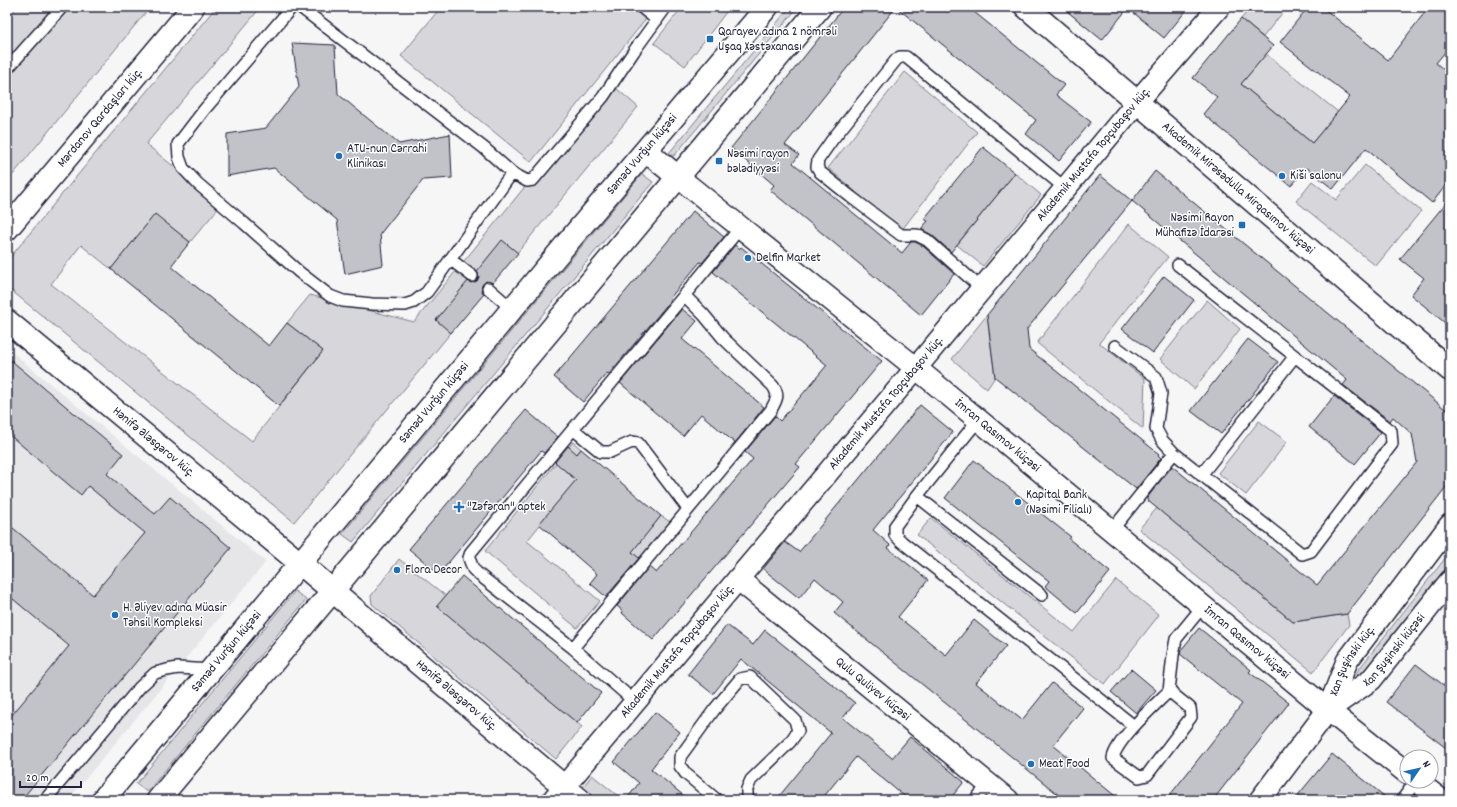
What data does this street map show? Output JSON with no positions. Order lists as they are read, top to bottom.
{
  "streets": {
    "main road": [
      "Mərdanov Qardaşları küç.",
      "Səməd Vurğun küçəsi",
      "Akademik Mirəsədulla Mirqasımov küçəsi",
      "Hənifə Ələsgərov küç."
    ],
    "street": [
      "Akademik Mustafa Topçubaşov küç.",
      "İmran Qasımov küçəsi",
      "Xan Şuşinski küçəsi",
      "Xan Şuşinski küç.",
      "Qulu Quliyev küçəsi"
    ]
  },
  "crossings": [
    ["Səməd Vurğun küçəsi", "Hənifə Ələsgərov küç."],
    ["Akademik Mustafa Topçubaşov küç.", "Akademik Mirəsədulla Mirqasımov küçəsi"],
    ["Akademik Mustafa Topçubaşov küç.", "İmran Qasımov küçəsi"],
    ["Akademik Mustafa Topçubaşov küç.", "Hənifə Ələsgərov küç."],
    ["Akademik Mustafa Topçubaşov küç.", "Qulu Quliyev küçəsi"],
    ["İmran Qasımov küçəsi", "Xan Şuşinski küçəsi"],
    ["İmran Qasımov küçəsi", "Xan Şuşinski küç."],
    ["Xan Şuşinski küçəsi", "Xan Şuşinski küç."]
  ],
  "places": {
    "transit": ["Qarayev adına 2 nömrəli Uşaq Xəstəxanası", "Nəsimi rayon bələdiyyəsi", "Nəsimi Rayon Mühafizə İdarəsi"],
    "other": [
      "ATU-nun Cərrahi Klinikası",
      "Kiši salonu",
      "Delfin Market",
      "Kapital Bank (Nəsimi Filialı)",
      "Flora Decor",
      "H. Əliyev adına Müasir Təhsil Kompleksi",
      "Meat Food"
    ],
    "health": ["\"Zəfəran\" aptek"]
  },
  "scale_bar": "20 m",
  "north": "top right"
}
